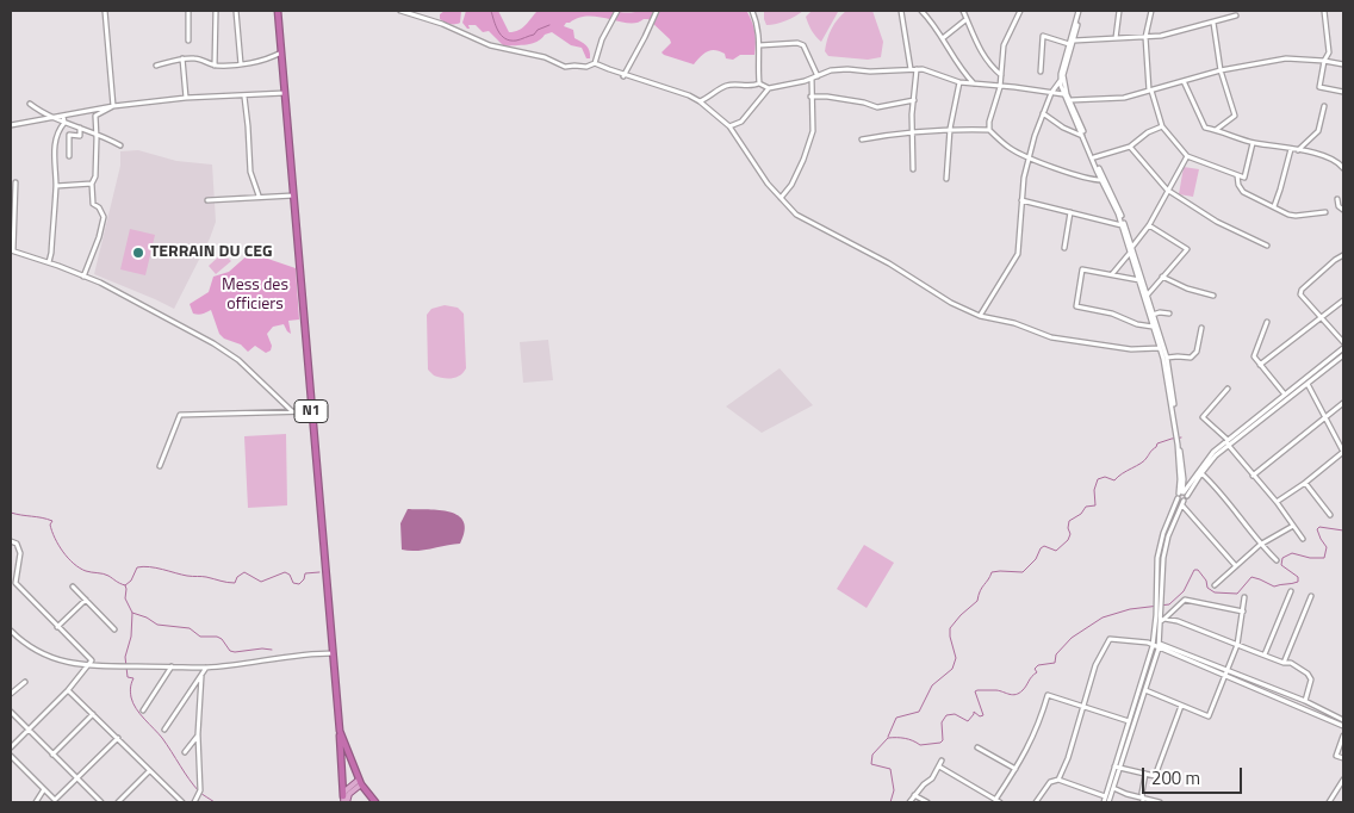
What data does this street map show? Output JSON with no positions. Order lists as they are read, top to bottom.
{
  "streets": {
    "highway": ["N1"]
  },
  "parks": ["Mess des officiers"],
  "places": ["TERRAIN DU CEG"],
  "scale_bar": "200 m"
}
